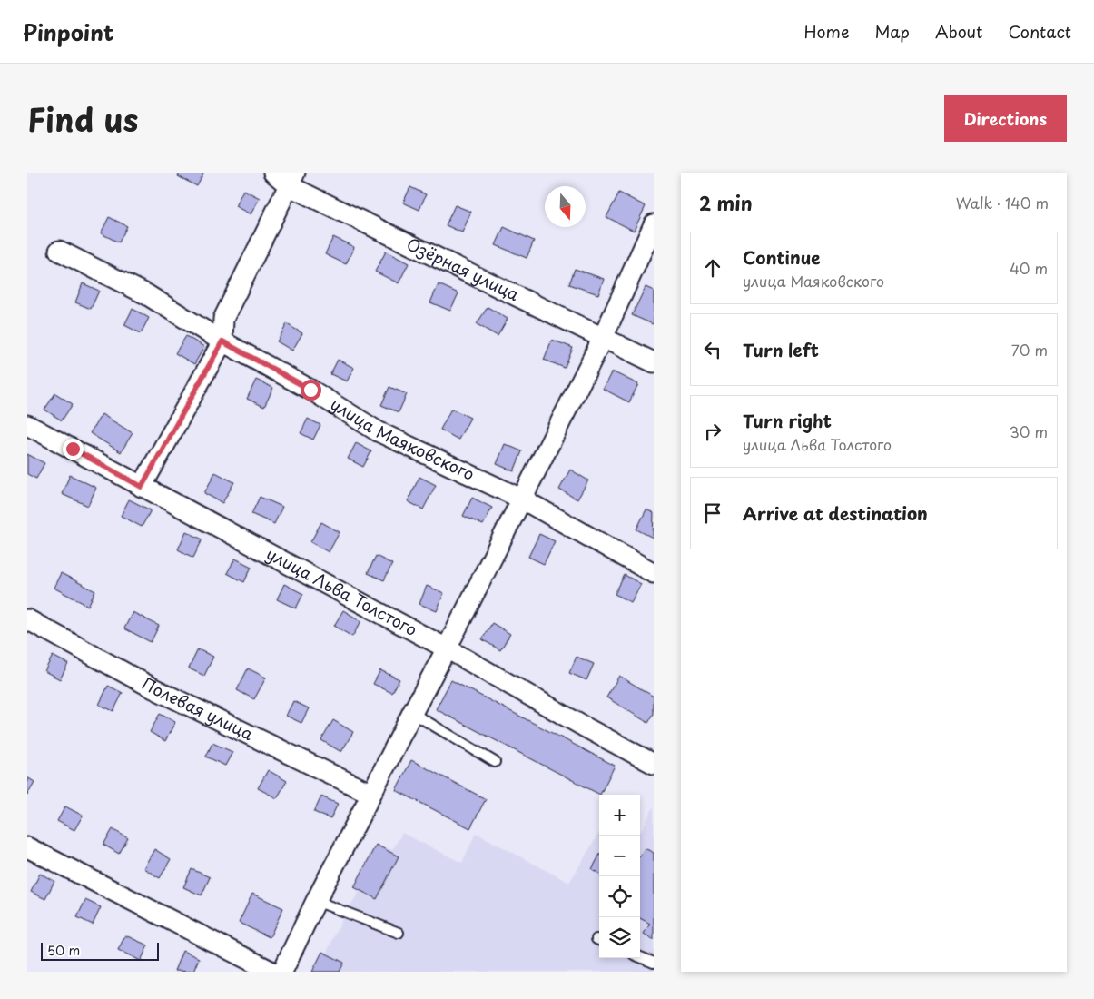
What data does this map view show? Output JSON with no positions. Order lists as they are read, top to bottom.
{
  "streets": {
    "street": [
      "Озёрная улица",
      "улица Маяковского",
      "улица Льва Толстого",
      "Полевая улица"
    ]
  },
  "scale_bar": "50 m",
  "north": "bottom",
  "page": {
    "header": "Pinpoint",
    "nav": [
      "Home",
      "Map",
      "About",
      "Contact"
    ],
    "title": "Find us",
    "buttons": "Directions",
    "heading": ["2 min", "Walk · 140 m"],
    "list": [
      ["Continue", "улица Маяковского", "40 m"],
      ["Turn left", "70 m"],
      ["Turn right", "улица Льва Толстого", "30 m"],
      "Arrive at destination"
    ],
    "map_buttons": ["+", "−"],
    "scale": "50 m"
  }
}
